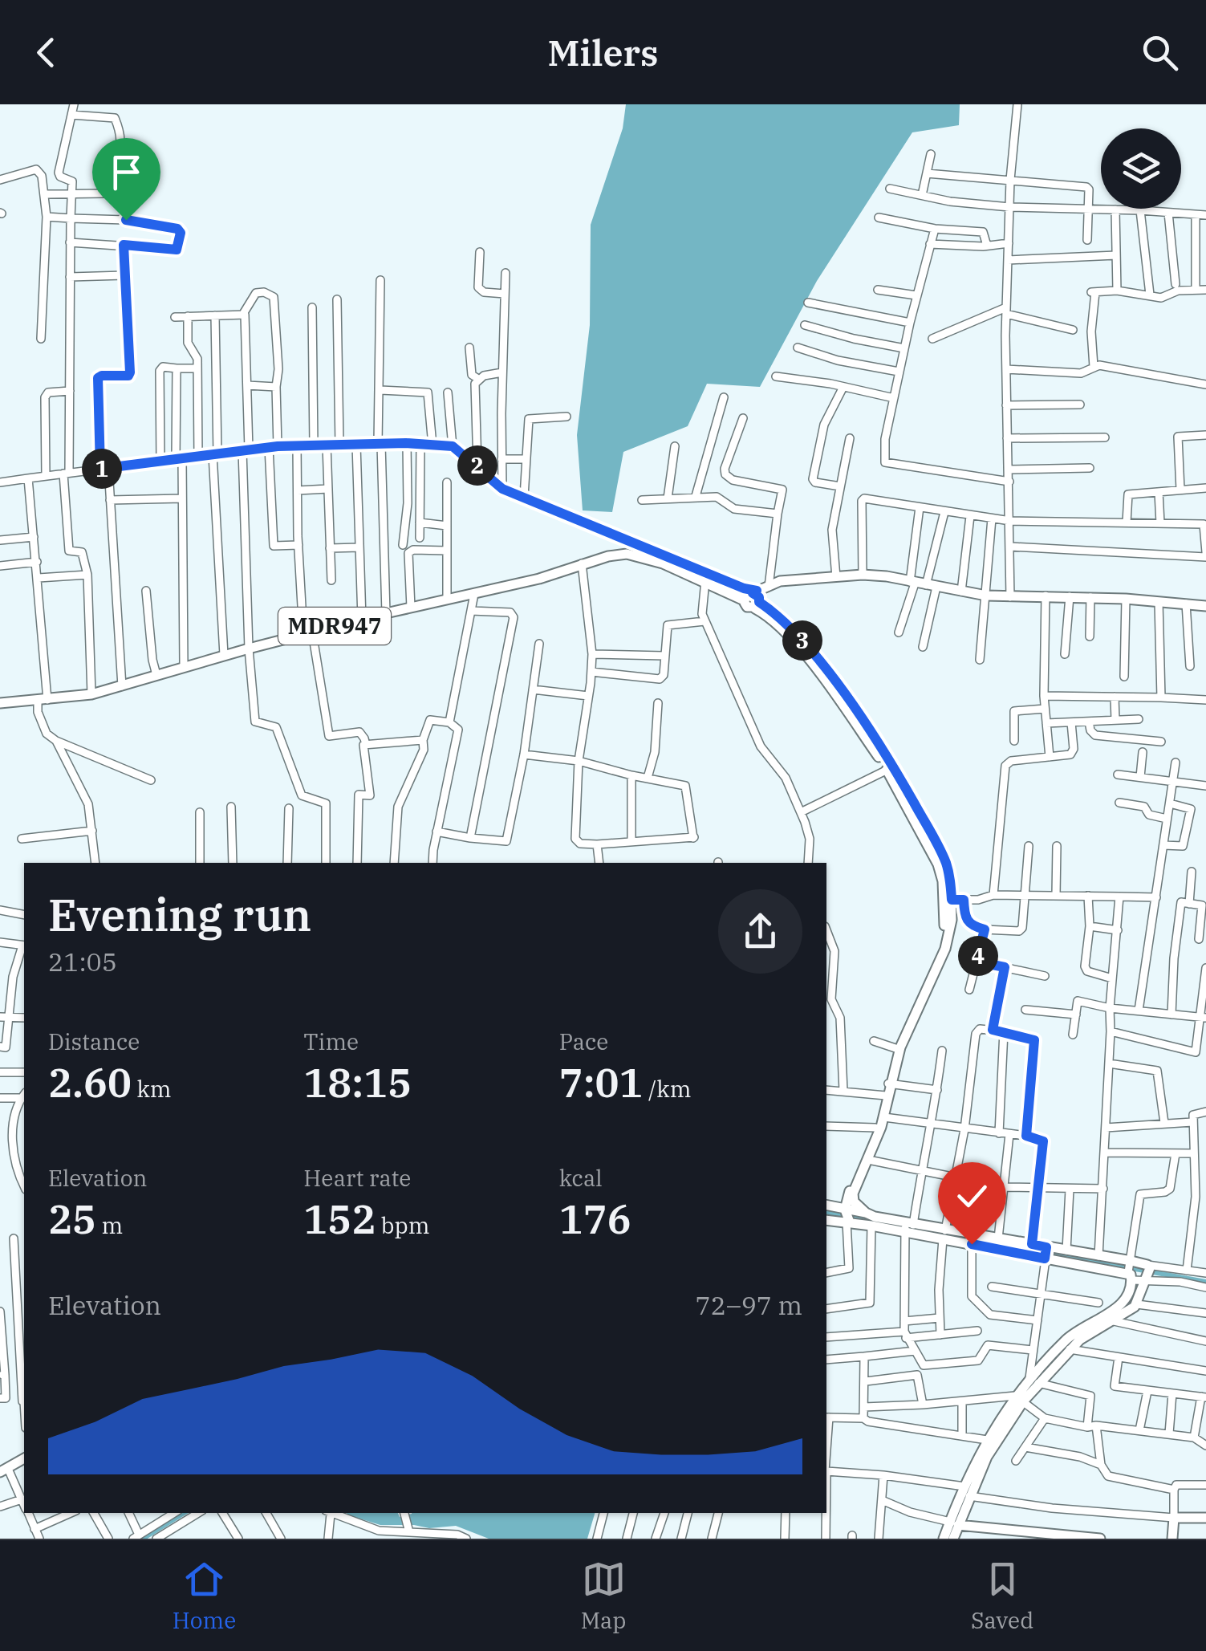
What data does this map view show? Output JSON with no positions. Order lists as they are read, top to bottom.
{
  "streets": {
    "main road": ["MDR947"]
  },
  "page": {
    "header": "Milers",
    "pins": [
      "2",
      "1",
      "3",
      "4"
    ],
    "heading": ["Evening run", "21:05"],
    "stats": [
      ["Distance", "2.60 km"],
      ["Time", "18:15"],
      ["Pace", "7:01 /km"],
      ["Elevation", "25 m"],
      ["Heart rate", "152 bpm"],
      ["kcal", "176"]
    ],
    "chart": ["Elevation", "72–97 m"],
    "tabs": ["Home", "Map", "Saved"]
  }
}
